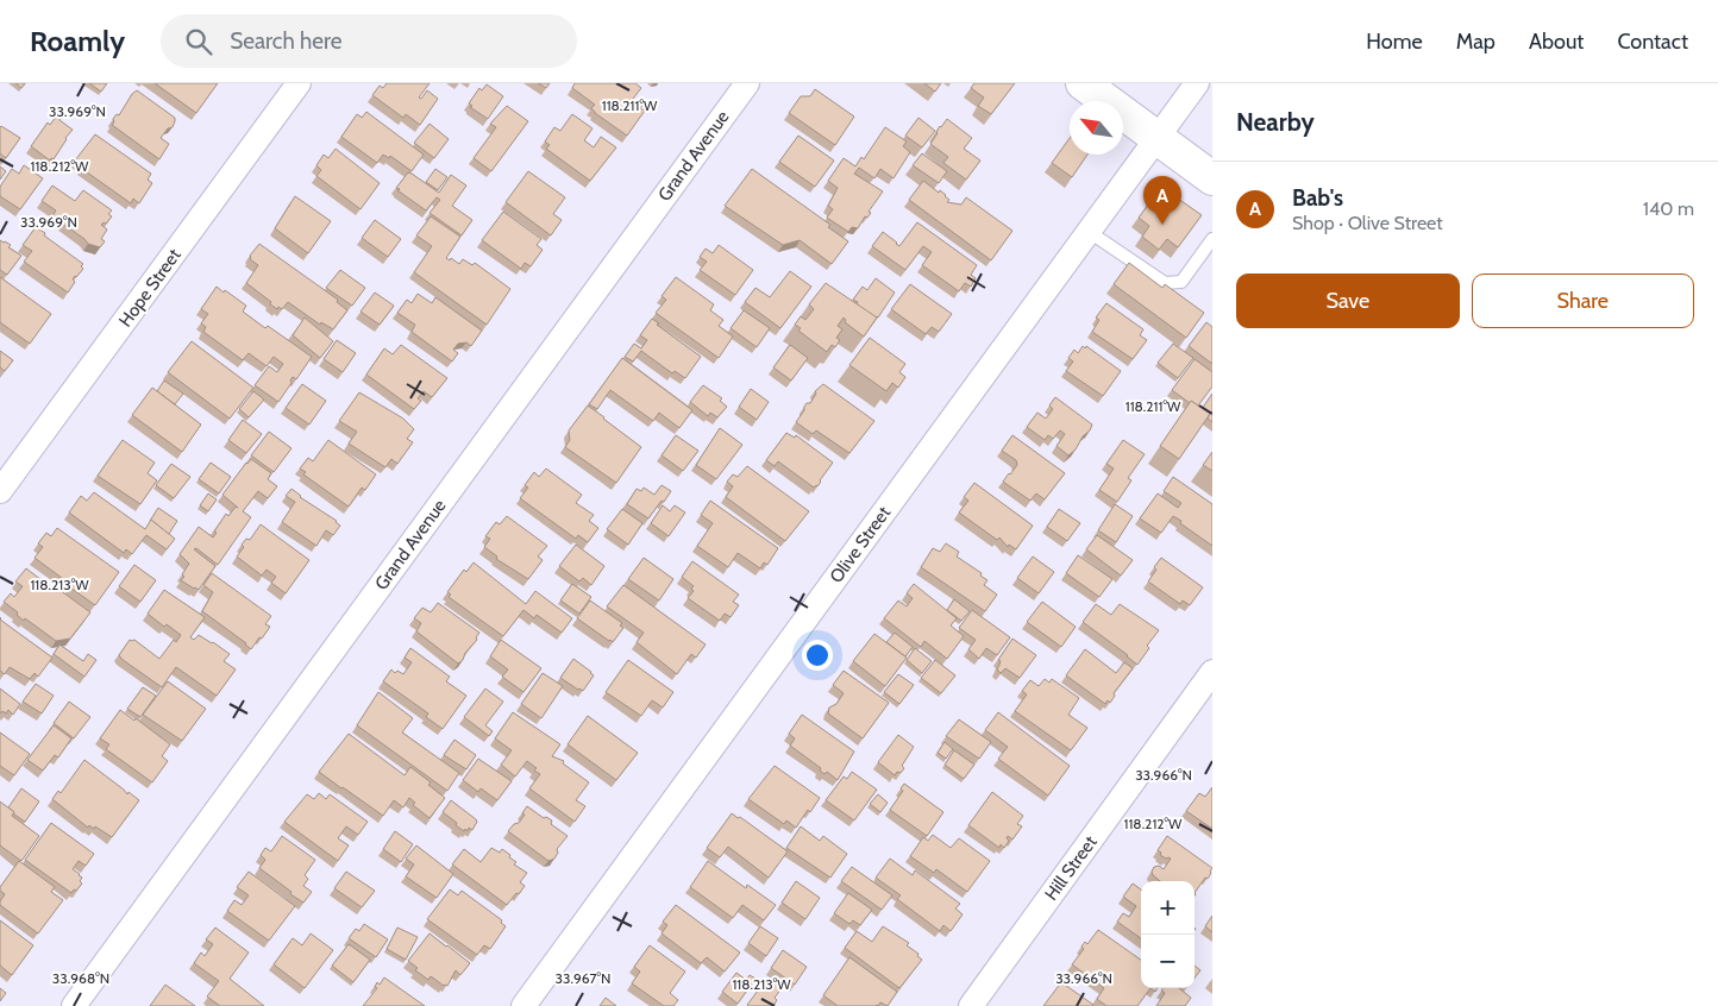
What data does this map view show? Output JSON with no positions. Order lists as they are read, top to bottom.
{
  "streets": {
    "street": [
      "Grand Avenue",
      "Hope Street",
      "Olive Street",
      "Hill Street"
    ]
  },
  "north": "top left",
  "page": {
    "header": "Roamly",
    "search": "Search here",
    "nav": [
      "Home",
      "Map",
      "About",
      "Contact"
    ],
    "heading": "Nearby",
    "list": [
      {
        "mark": "A",
        "name": "Bab's",
        "note": "Shop · Olive Street",
        "value": "140 m"
      }
    ],
    "pins": "A",
    "buttons": ["Save", "Share"],
    "map_buttons": ["+", "−"]
  },
  "coordinates": [
    "118.211°W",
    "33.969°N",
    "118.212°W",
    "118.213°W",
    "33.966°N",
    "33.968°N",
    "33.967°N"
  ]
}
